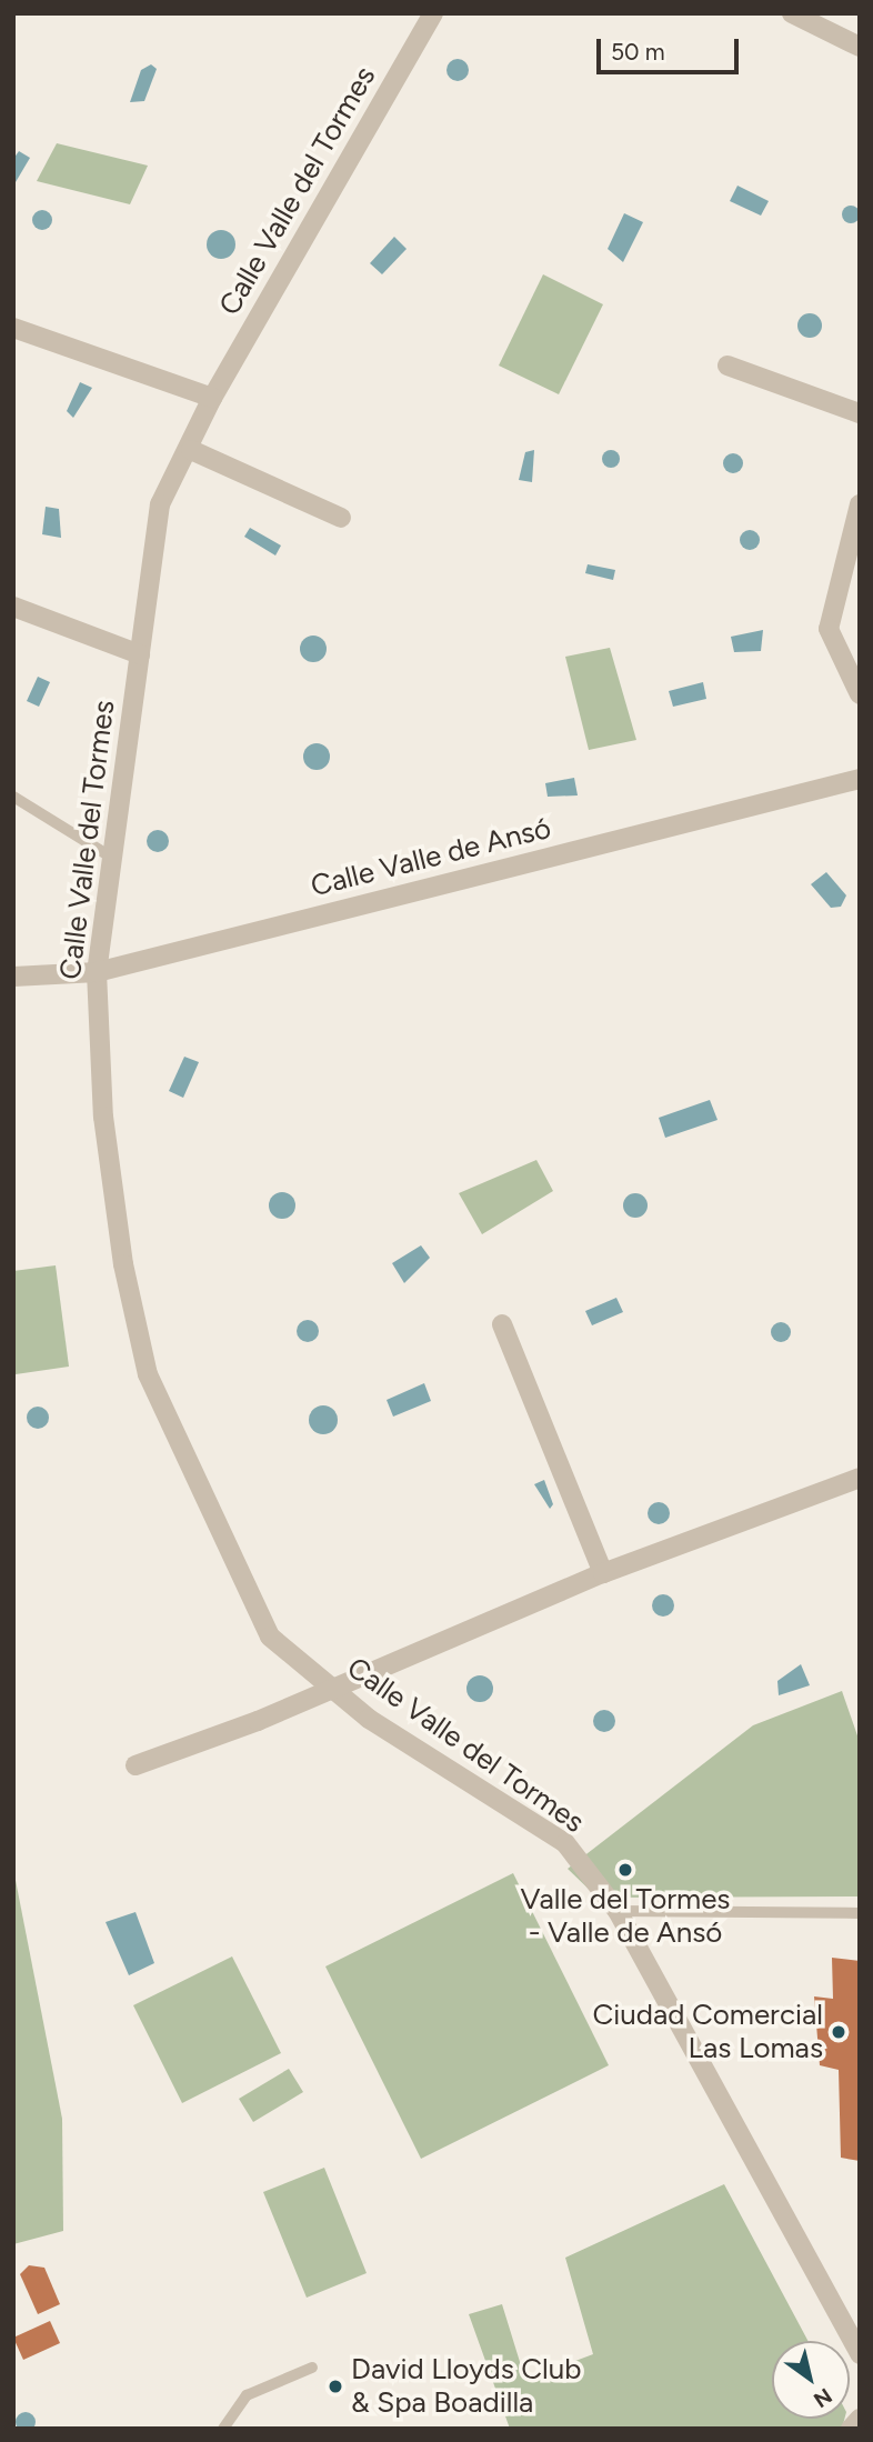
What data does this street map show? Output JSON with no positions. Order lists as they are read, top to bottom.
{
  "streets": {
    "street": ["Calle Valle del Tormes", "Calle Valle de Ansó"]
  },
  "crossings": [
    ["Calle Valle del Tormes", "Calle Valle de Ansó"]
  ],
  "places": ["Valle del Tormes - Valle de Ansó", "Ciudad Comercial Las Lomas", "David Lloyds Club & Spa Boadilla"],
  "scale_bar": "50 m",
  "north": "bottom right"
}
